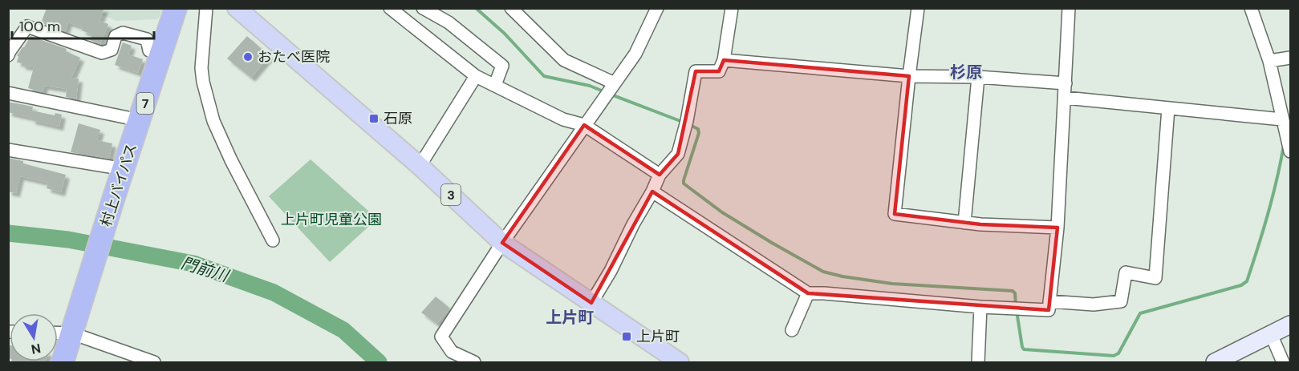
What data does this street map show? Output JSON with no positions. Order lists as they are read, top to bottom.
{
  "streets": {
    "highway": ["7", "村上バイパス"],
    "main road": ["3"]
  },
  "districts": ["杉原", "上片町"],
  "water": ["門前川"],
  "parks": ["上片町児童公園"],
  "places": {
    "other": ["おたべ医院"],
    "transit": ["石原", "上片町"]
  },
  "scale_bar": "100 m",
  "north": "bottom"
}
